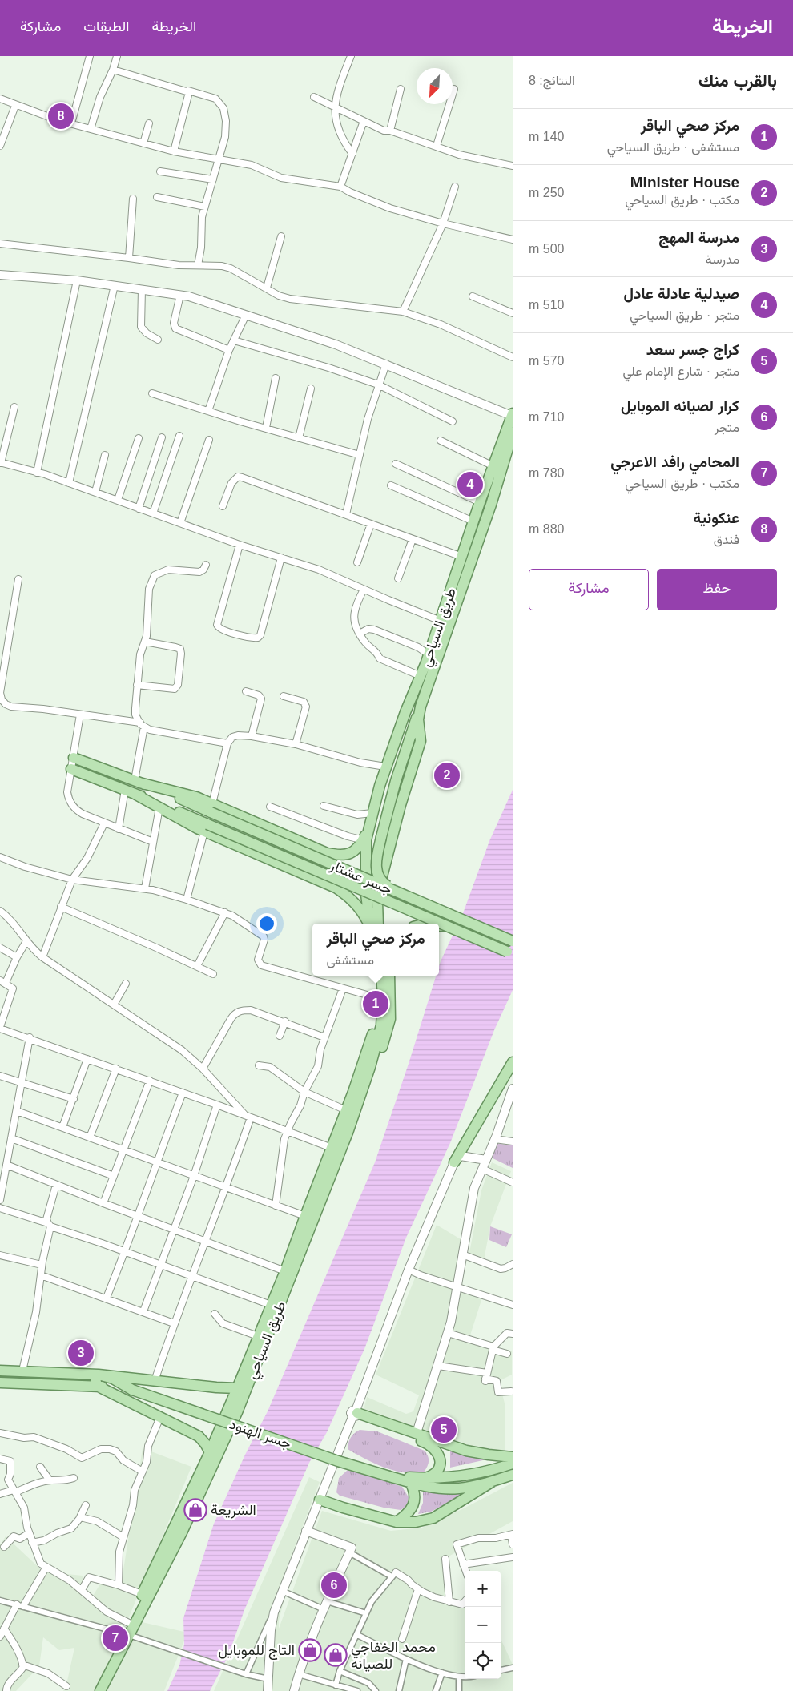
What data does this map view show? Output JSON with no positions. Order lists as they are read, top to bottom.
{
  "streets": {
    "main road": ["طريق السياحي", "جسر عشتار", "جسر الهنود"]
  },
  "places": {
    "shop": ["الشريعة", "التاج للموبايل", "محمد الخفاجي للصيانه"]
  },
  "north": "bottom left",
  "page": {
    "header": "الخريطة",
    "nav": ["الخريطة", "الطبقات", "مشاركة"],
    "heading": ["بالقرب منك", "النتائج: 8"],
    "pins": [
      "8",
      "4",
      "2",
      "1",
      "3",
      "5",
      "6",
      "7"
    ],
    "list": [
      {
        "mark": "1",
        "name": "مركز صحي الباقر",
        "note": "مستشفى · طريق السياحي",
        "value": "140 m"
      },
      {
        "mark": "2",
        "name": "Minister House",
        "note": "مكتب · طريق السياحي",
        "value": "250 m"
      },
      {
        "mark": "3",
        "name": "مدرسة المهج",
        "note": "مدرسة",
        "value": "500 m"
      },
      {
        "mark": "4",
        "name": "صيدلية عادلة عادل",
        "note": "متجر · طريق السياحي",
        "value": "510 m"
      },
      {
        "mark": "5",
        "name": "كراج جسر سعد",
        "note": "متجر · شارع الإمام علي",
        "value": "570 m"
      },
      {
        "mark": "6",
        "name": "كرار لصيانه الموبايل",
        "note": "متجر",
        "value": "710 m"
      },
      {
        "mark": "7",
        "name": "المحامي رافد الاعرجي",
        "note": "مكتب · طريق السياحي",
        "value": "780 m"
      },
      {
        "mark": "8",
        "name": "عنكونية",
        "note": "فندق",
        "value": "880 m"
      }
    ],
    "buttons": ["حفظ", "مشاركة"],
    "popup": ["مركز صحي الباقر", "مستشفى"],
    "map_buttons": ["+", "−"]
  }
}
